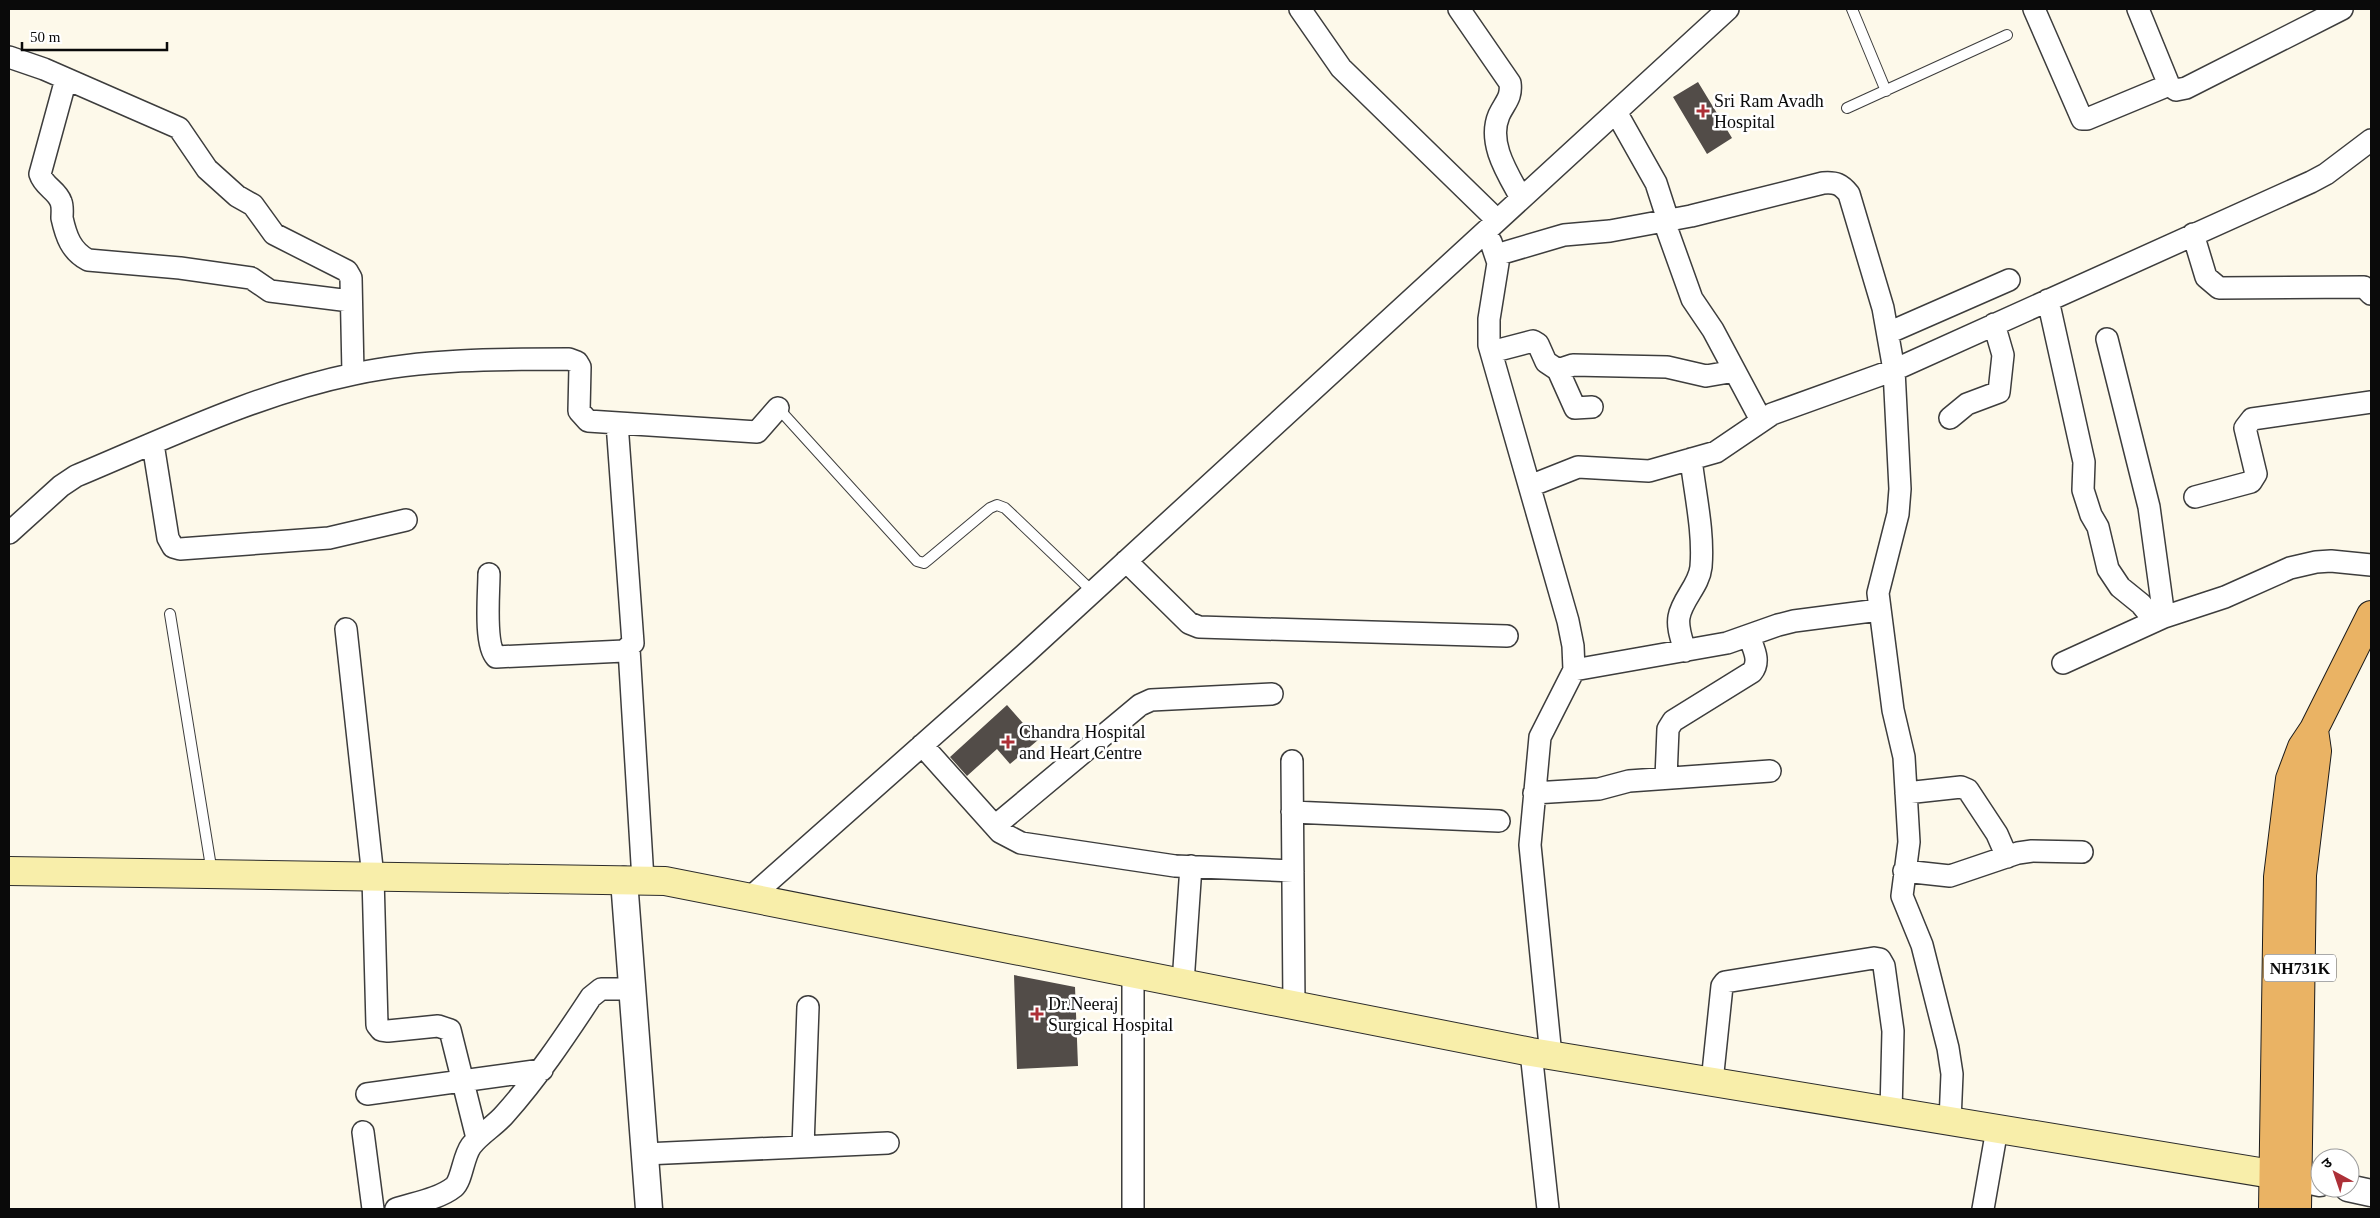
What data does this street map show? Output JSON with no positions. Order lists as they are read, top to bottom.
{
  "streets": {
    "highway": ["NH731K"]
  },
  "places": {
    "health": ["Sri Ram Avadh Hospital", "Chandra Hospital and Heart Centre", "Dr.Neeraj Surgical Hospital"]
  },
  "scale_bar": "50 m",
  "north": "top left"
}
